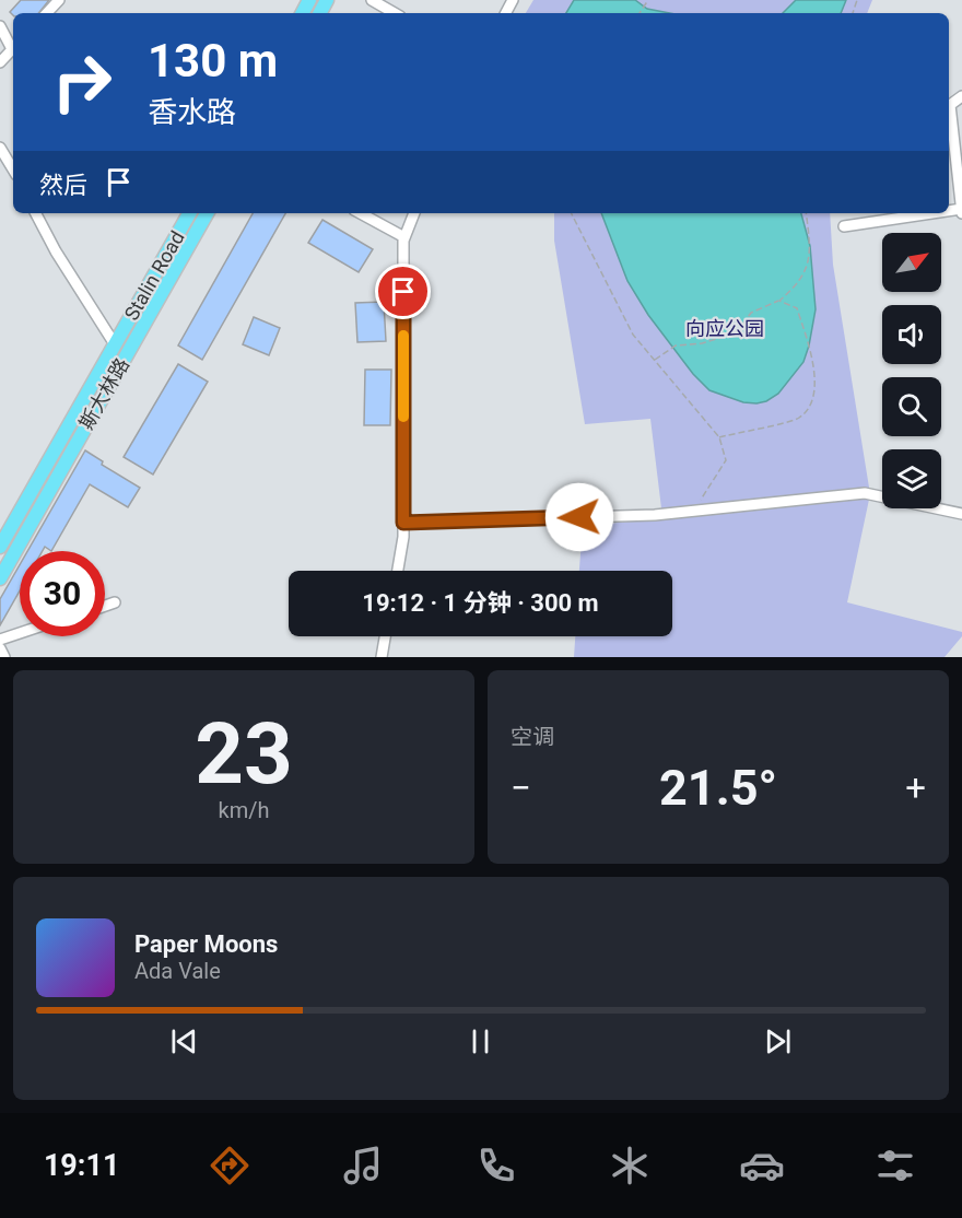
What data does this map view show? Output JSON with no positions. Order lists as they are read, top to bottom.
{
  "streets": {
    "main road": ["Stalin Road", "斯大林路"]
  },
  "parks": ["向应公园"],
  "north": "top right",
  "page": {
    "turn": ["130 m", "香水路"],
    "then": "然后",
    "limit": "30",
    "trip": "19:12 · 1 分钟 · 300 m",
    "tile": [
      ["23", "km/h"],
      "空调"
    ],
    "heat": ["−", "21.5°", "+"],
    "song": ["Paper Moons", "Ada Vale"],
    "tabs": "19:11"
  }
}
